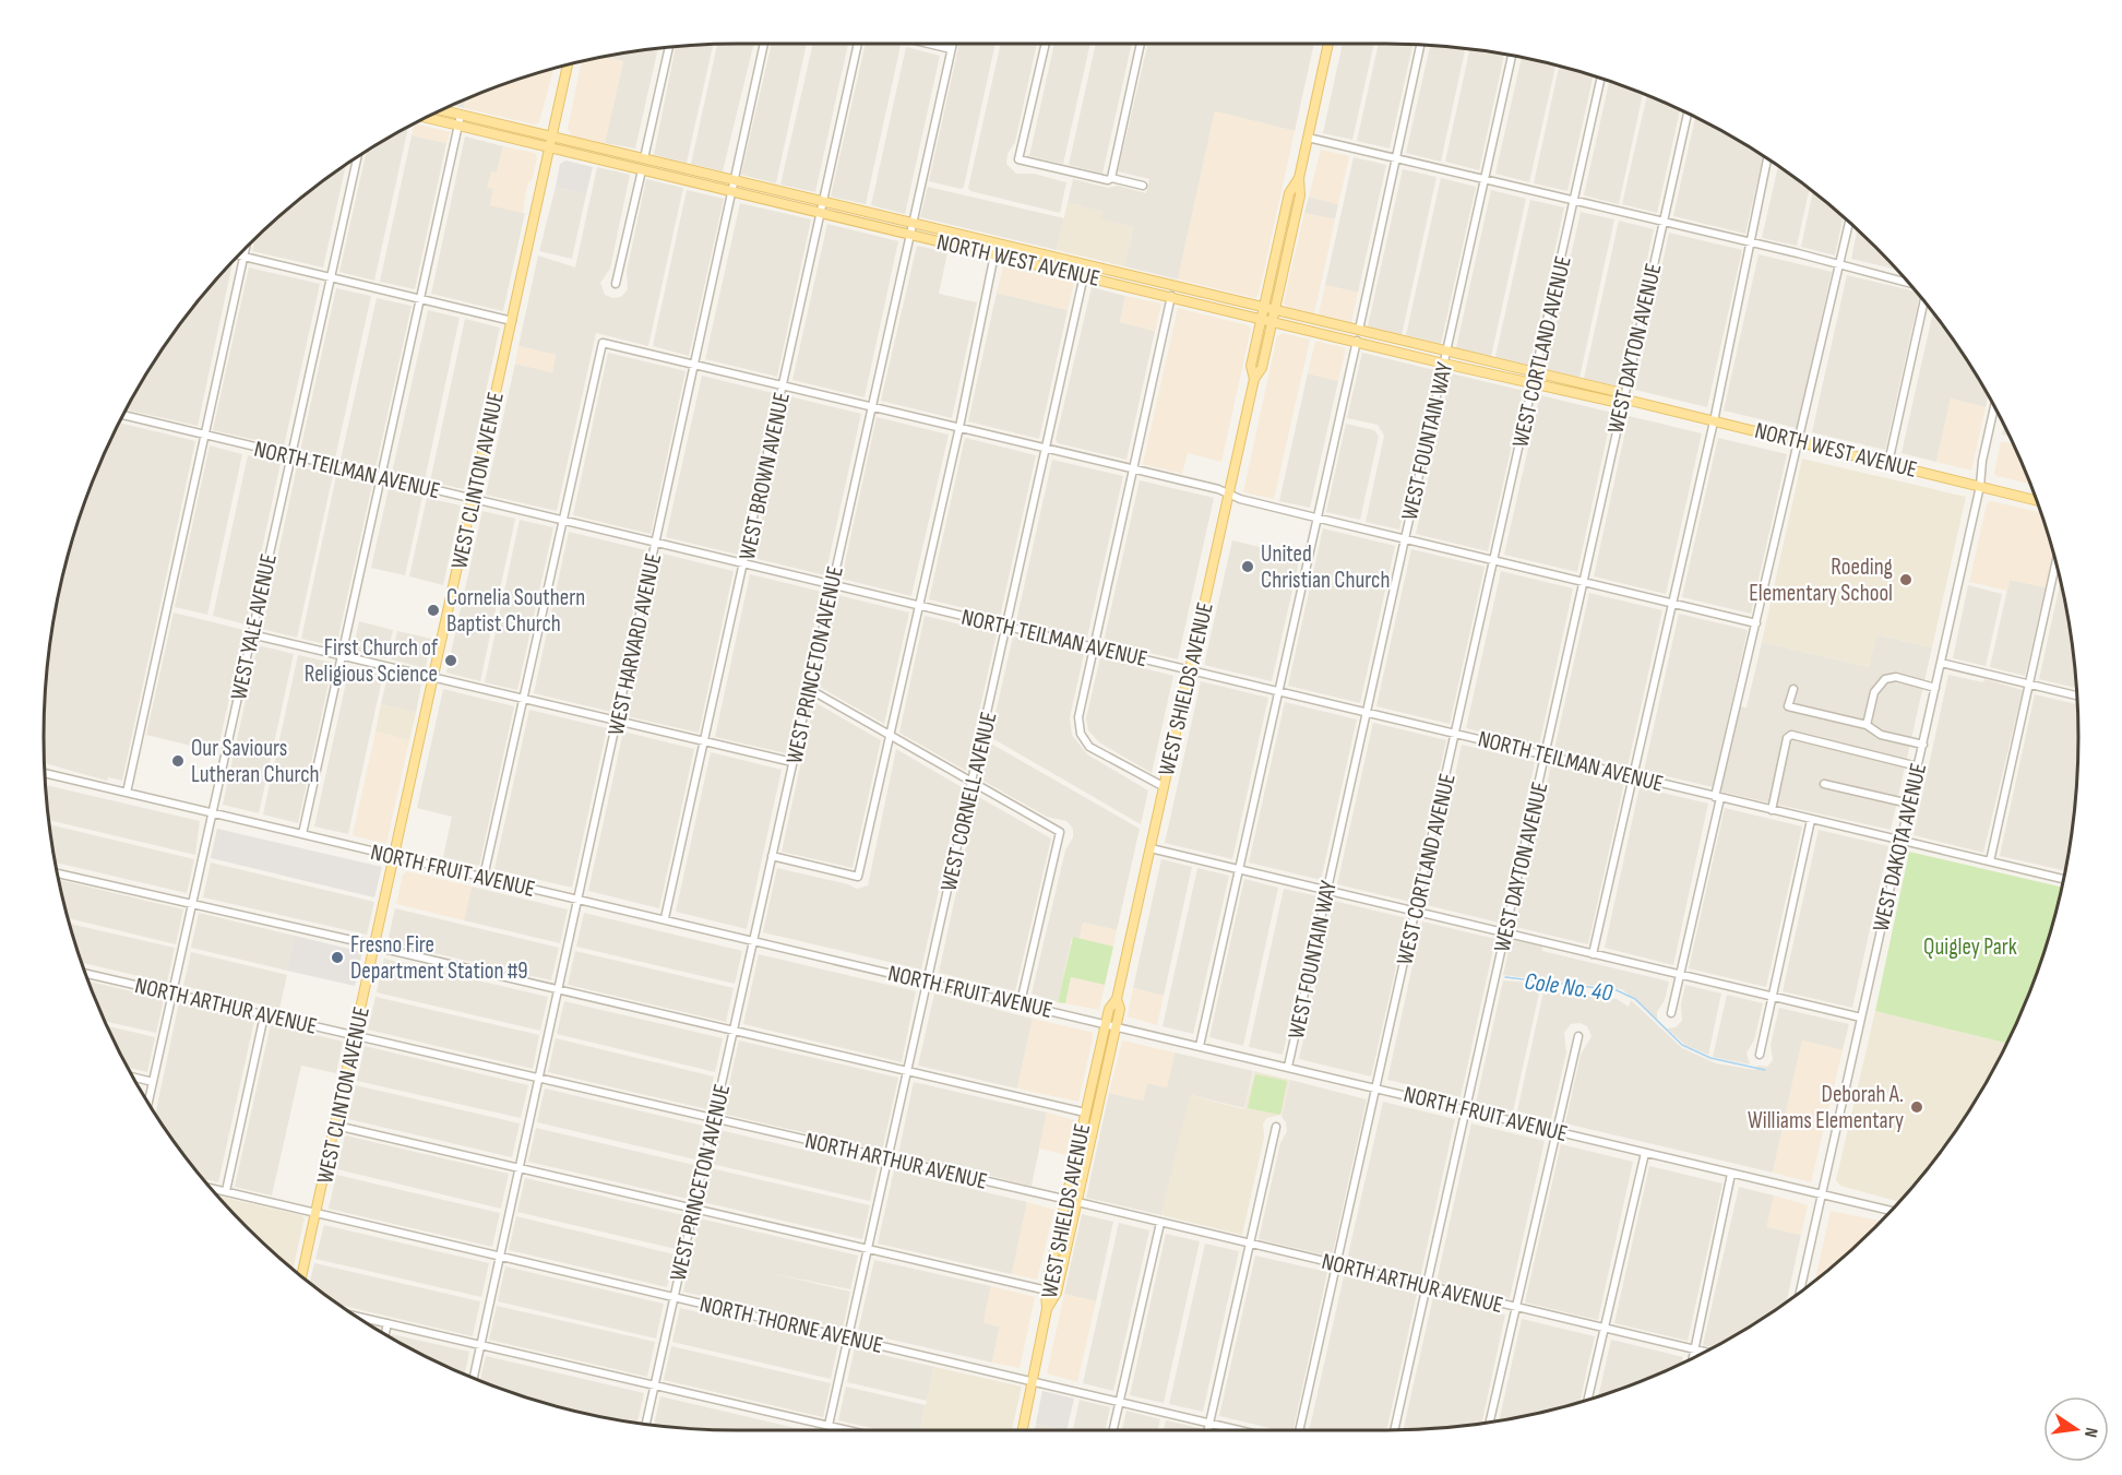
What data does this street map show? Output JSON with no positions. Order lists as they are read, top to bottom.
{
  "streets": {
    "main road": ["NORTH WEST AVENUE", "WEST CLINTON AVENUE", "WEST SHIELDS AVENUE"],
    "street": [
      "WEST DAYTON AVENUE",
      "WEST CORTLAND AVENUE",
      "WEST FOUNTAIN WAY",
      "NORTH TEILMAN AVENUE",
      "WEST BROWN AVENUE",
      "WEST YALE AVENUE",
      "WEST HARVARD AVENUE",
      "WEST PRINCETON AVENUE",
      "WEST CORNELL AVENUE",
      "WEST DAKOTA AVENUE",
      "NORTH FRUIT AVENUE",
      "NORTH ARTHUR AVENUE",
      "NORTH THORNE AVENUE"
    ]
  },
  "crossings": [
    ["NORTH WEST AVENUE", "WEST DAYTON AVENUE"],
    ["NORTH WEST AVENUE", "WEST CORTLAND AVENUE"],
    ["NORTH WEST AVENUE", "WEST FOUNTAIN WAY"],
    ["NORTH WEST AVENUE", "WEST BROWN AVENUE"],
    ["NORTH WEST AVENUE", "WEST CLINTON AVENUE"],
    ["NORTH WEST AVENUE", "WEST HARVARD AVENUE"],
    ["NORTH WEST AVENUE", "WEST PRINCETON AVENUE"],
    ["NORTH WEST AVENUE", "WEST SHIELDS AVENUE"],
    ["NORTH WEST AVENUE", "WEST CORNELL AVENUE"],
    ["NORTH WEST AVENUE", "WEST DAKOTA AVENUE"],
    ["WEST DAYTON AVENUE", "NORTH TEILMAN AVENUE"],
    ["WEST DAYTON AVENUE", "NORTH FRUIT AVENUE"],
    ["WEST DAYTON AVENUE", "NORTH ARTHUR AVENUE"],
    ["WEST CORTLAND AVENUE", "NORTH TEILMAN AVENUE"],
    ["WEST CORTLAND AVENUE", "NORTH FRUIT AVENUE"],
    ["WEST CORTLAND AVENUE", "NORTH ARTHUR AVENUE"],
    ["WEST FOUNTAIN WAY", "NORTH TEILMAN AVENUE"],
    ["WEST FOUNTAIN WAY", "NORTH FRUIT AVENUE"],
    ["NORTH TEILMAN AVENUE", "WEST BROWN AVENUE"],
    ["NORTH TEILMAN AVENUE", "WEST CLINTON AVENUE"],
    ["NORTH TEILMAN AVENUE", "WEST YALE AVENUE"],
    ["NORTH TEILMAN AVENUE", "WEST HARVARD AVENUE"],
    ["NORTH TEILMAN AVENUE", "WEST PRINCETON AVENUE"],
    ["NORTH TEILMAN AVENUE", "WEST SHIELDS AVENUE"],
    ["NORTH TEILMAN AVENUE", "WEST CORNELL AVENUE"],
    ["NORTH TEILMAN AVENUE", "WEST DAKOTA AVENUE"],
    ["WEST BROWN AVENUE", "NORTH FRUIT AVENUE"],
    ["WEST CLINTON AVENUE", "NORTH FRUIT AVENUE"],
    ["WEST CLINTON AVENUE", "NORTH ARTHUR AVENUE"],
    ["WEST CLINTON AVENUE", "NORTH THORNE AVENUE"],
    ["WEST YALE AVENUE", "NORTH FRUIT AVENUE"],
    ["WEST YALE AVENUE", "NORTH ARTHUR AVENUE"],
    ["WEST HARVARD AVENUE", "NORTH FRUIT AVENUE"],
    ["WEST HARVARD AVENUE", "NORTH ARTHUR AVENUE"],
    ["WEST HARVARD AVENUE", "NORTH THORNE AVENUE"],
    ["WEST PRINCETON AVENUE", "NORTH FRUIT AVENUE"],
    ["WEST PRINCETON AVENUE", "NORTH ARTHUR AVENUE"],
    ["WEST PRINCETON AVENUE", "NORTH THORNE AVENUE"],
    ["WEST SHIELDS AVENUE", "NORTH FRUIT AVENUE"],
    ["WEST SHIELDS AVENUE", "NORTH ARTHUR AVENUE"],
    ["WEST SHIELDS AVENUE", "NORTH THORNE AVENUE"],
    ["WEST CORNELL AVENUE", "NORTH FRUIT AVENUE"],
    ["WEST CORNELL AVENUE", "NORTH ARTHUR AVENUE"],
    ["WEST CORNELL AVENUE", "NORTH THORNE AVENUE"],
    ["WEST DAKOTA AVENUE", "NORTH FRUIT AVENUE"]
  ],
  "water": ["Cole No. 40"],
  "parks": ["Quigley Park"],
  "places": [
    "United Christian Church",
    "Roeding Elementary School",
    "Cornelia Southern Baptist Church",
    "First Church of Religious Science",
    "Our Saviours Lutheran Church",
    "Fresno Fire Department Station #9",
    "Deborah A. Williams Elementary"
  ],
  "north": "right"
}
